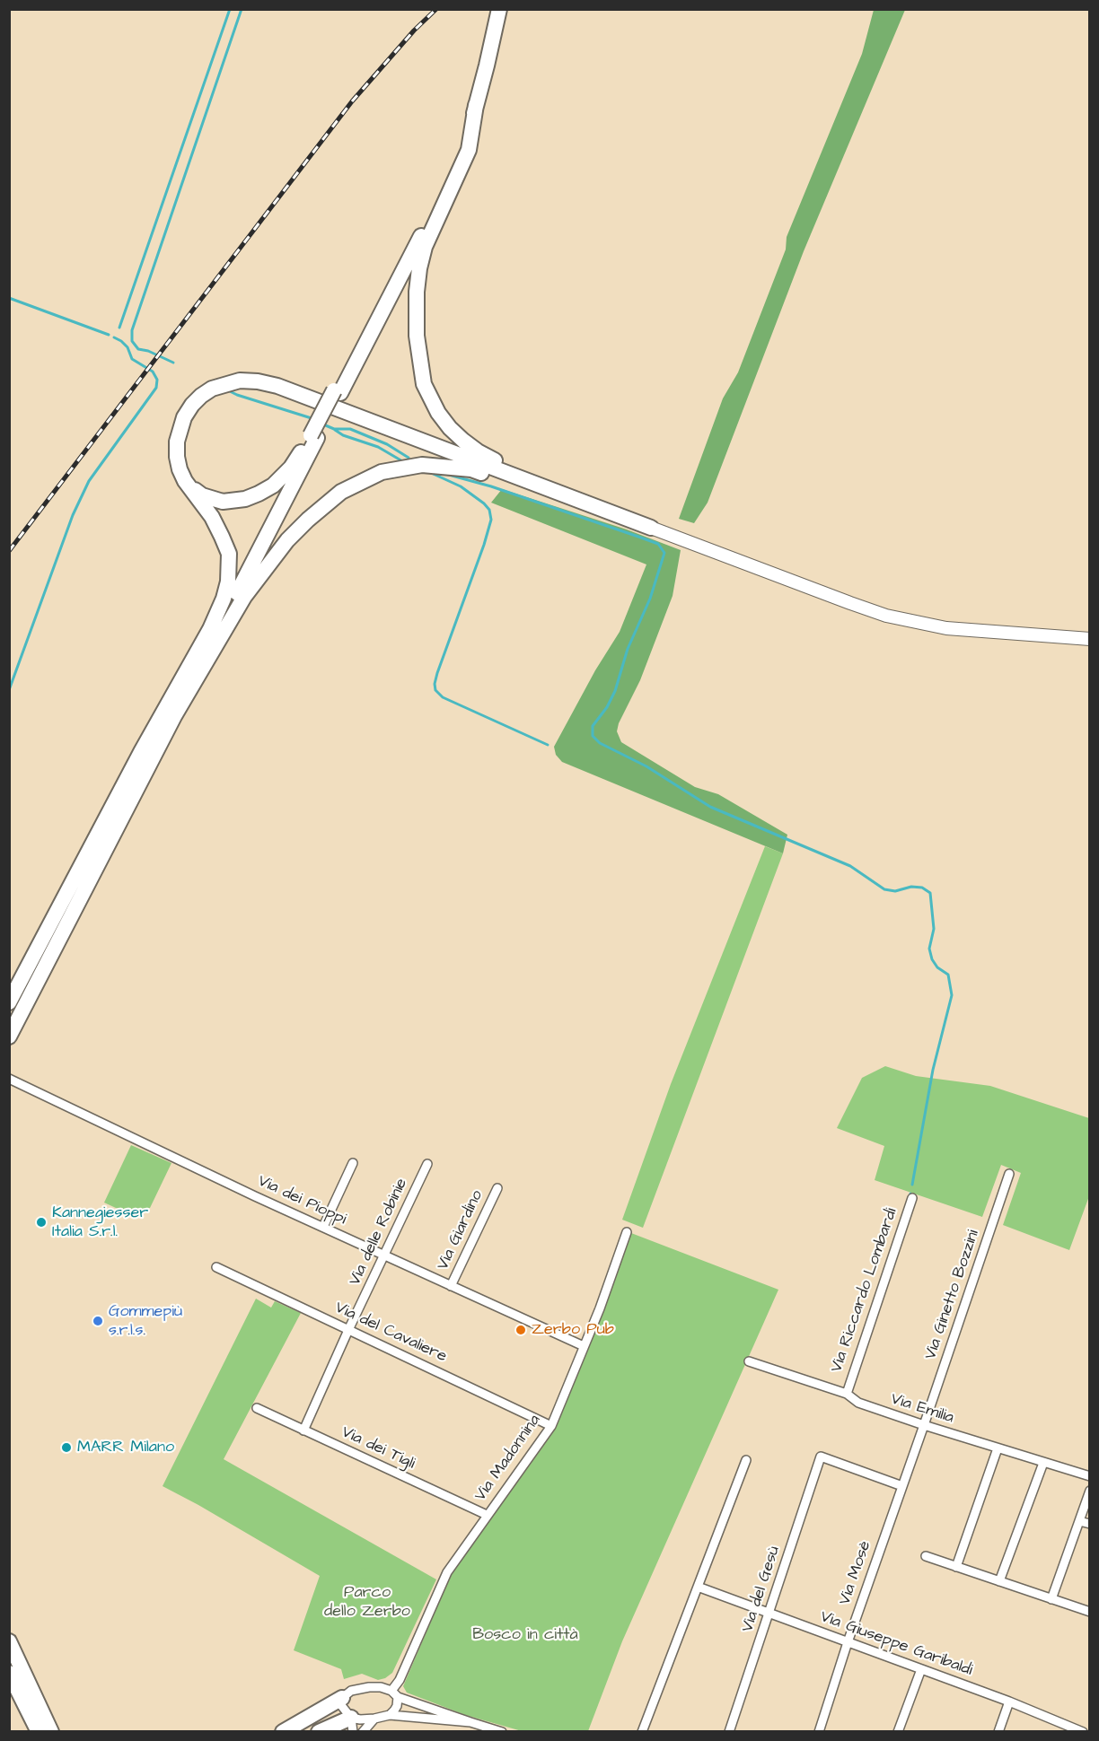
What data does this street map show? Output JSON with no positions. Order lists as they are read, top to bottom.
{
  "streets": {
    "street": [
      "Via dei Pioppi",
      "Via Giardino",
      "Via delle Robinie",
      "Via Riccardo Lombardi",
      "Via Ginetto Bozzini",
      "Via del Cavaliere",
      "Via Emilia",
      "Via dei Tigli",
      "Via Madonnina",
      "Via Mosè",
      "Via del Gesù",
      "Via Giuseppe Garibaldi"
    ]
  },
  "crossings": [
    ["Via dei Pioppi", "Via Giardino"],
    ["Via dei Pioppi", "Via delle Robinie"],
    ["Via dei Pioppi", "Via Madonnina"],
    ["Via delle Robinie", "Via del Cavaliere"],
    ["Via delle Robinie", "Via dei Tigli"],
    ["Via Riccardo Lombardi", "Via Emilia"],
    ["Via Ginetto Bozzini", "Via Emilia"],
    ["Via Ginetto Bozzini", "Via Mosè"],
    ["Via del Cavaliere", "Via Madonnina"],
    ["Via Emilia", "Via Mosè"],
    ["Via dei Tigli", "Via Madonnina"],
    ["Via Mosè", "Via del Gesù"],
    ["Via Mosè", "Via Giuseppe Garibaldi"],
    ["Via del Gesù", "Via Giuseppe Garibaldi"]
  ],
  "parks": ["Parco dello Zerbo", "Bosco in città"],
  "places": [
    "Kannegiesser Italia S.r.l.",
    "Gommepiù s.r.l.s.",
    "Zerbo Pub",
    "MARR Milano"
  ]
}
